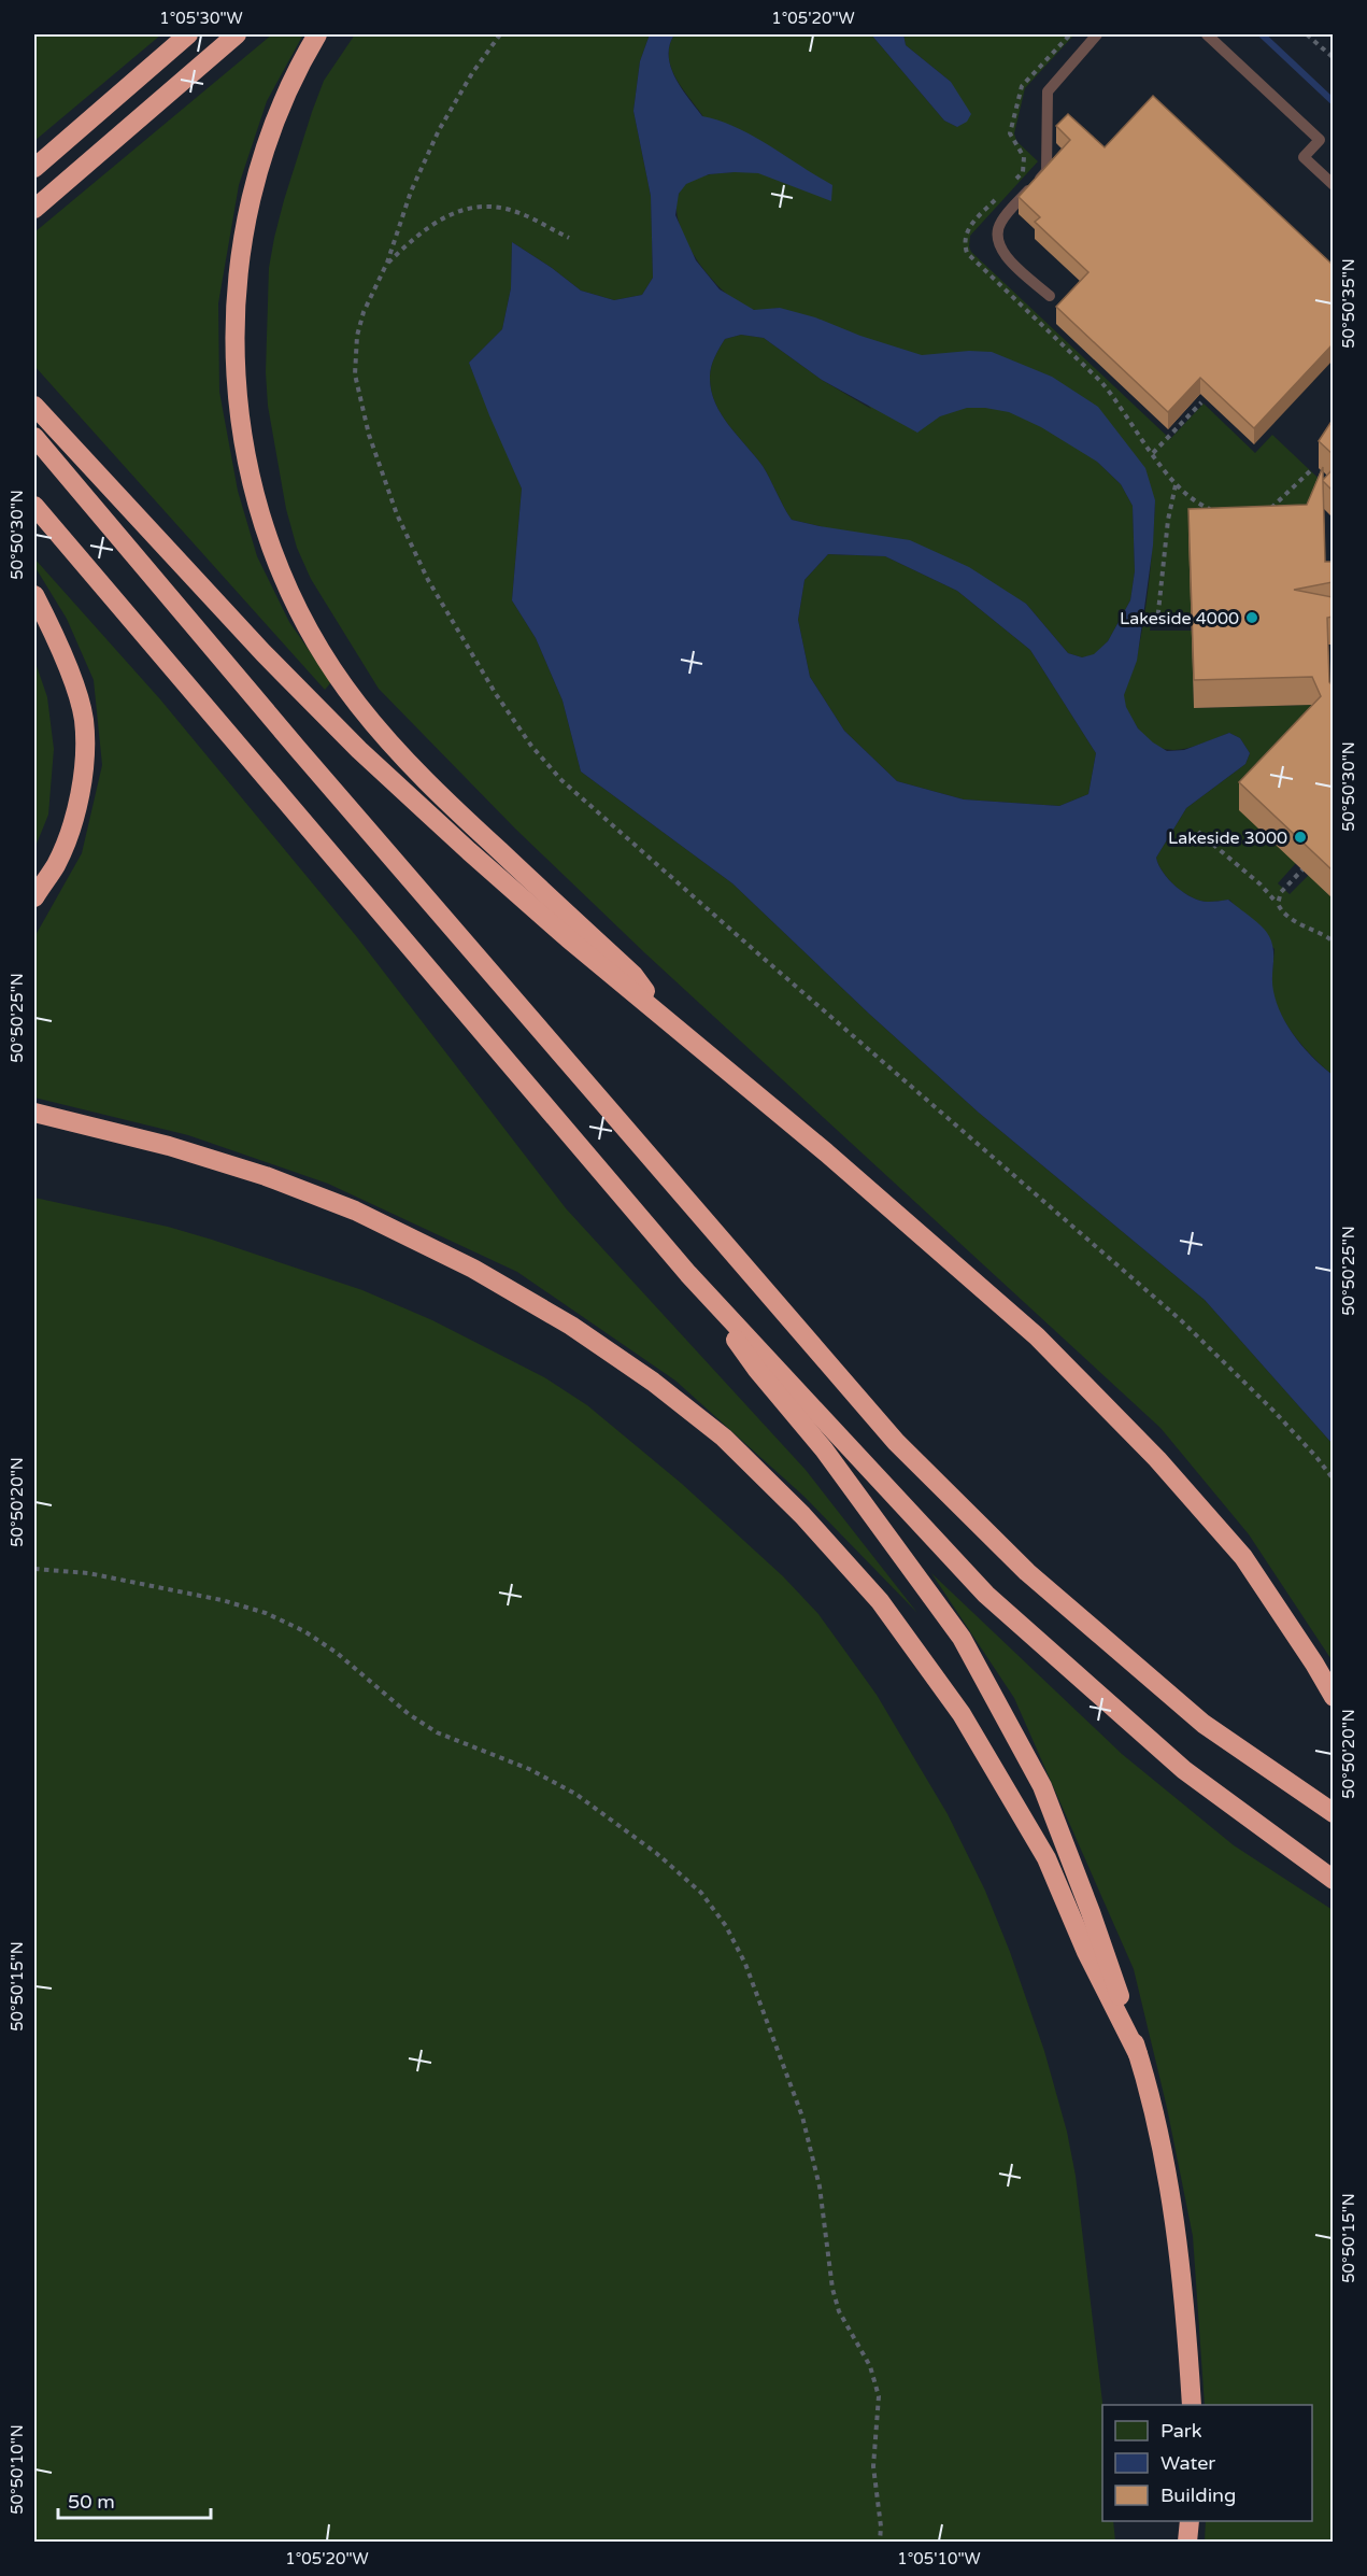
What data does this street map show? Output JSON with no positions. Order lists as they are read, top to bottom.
{
  "places": ["Lakeside 4000", "Lakeside 3000"],
  "legend": ["Park", "Water", "Building"],
  "scale_bar": "50 m",
  "coordinates": [
    "1°05'30\"W",
    "1°05'20\"W",
    "50°50'35\"N",
    "50°50'30\"N",
    "50°50'25\"N",
    "50°50'20\"N",
    "50°50'15\"N",
    "50°50'10\"N",
    "1°05'10\"W"
  ]
}
